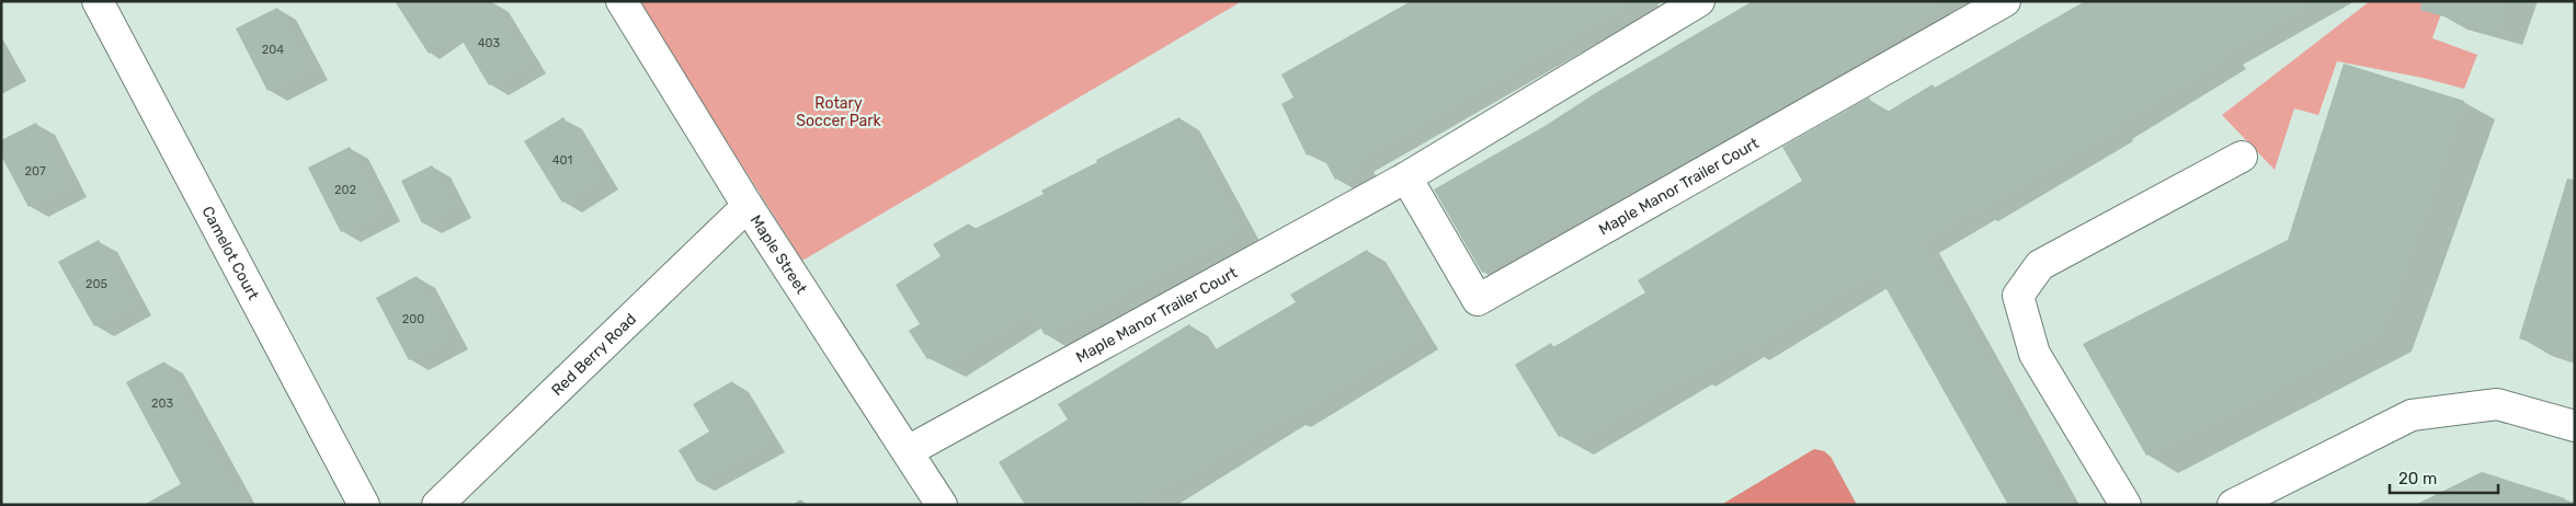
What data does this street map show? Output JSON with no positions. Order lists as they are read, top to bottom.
{
  "streets": {
    "street": [
      "Maple Manor Trailer Court",
      "Camelot Court",
      "Maple Street",
      "Red Berry Road"
    ]
  },
  "crossings": [
    ["Maple Manor Trailer Court", "Maple Street"],
    ["Maple Street", "Red Berry Road"]
  ],
  "parks": ["Rotary Soccer Park"],
  "house_numbers": [
    "403",
    "204",
    "401",
    "207",
    "202",
    "205",
    "200",
    "203"
  ],
  "scale_bar": "20 m"
}
